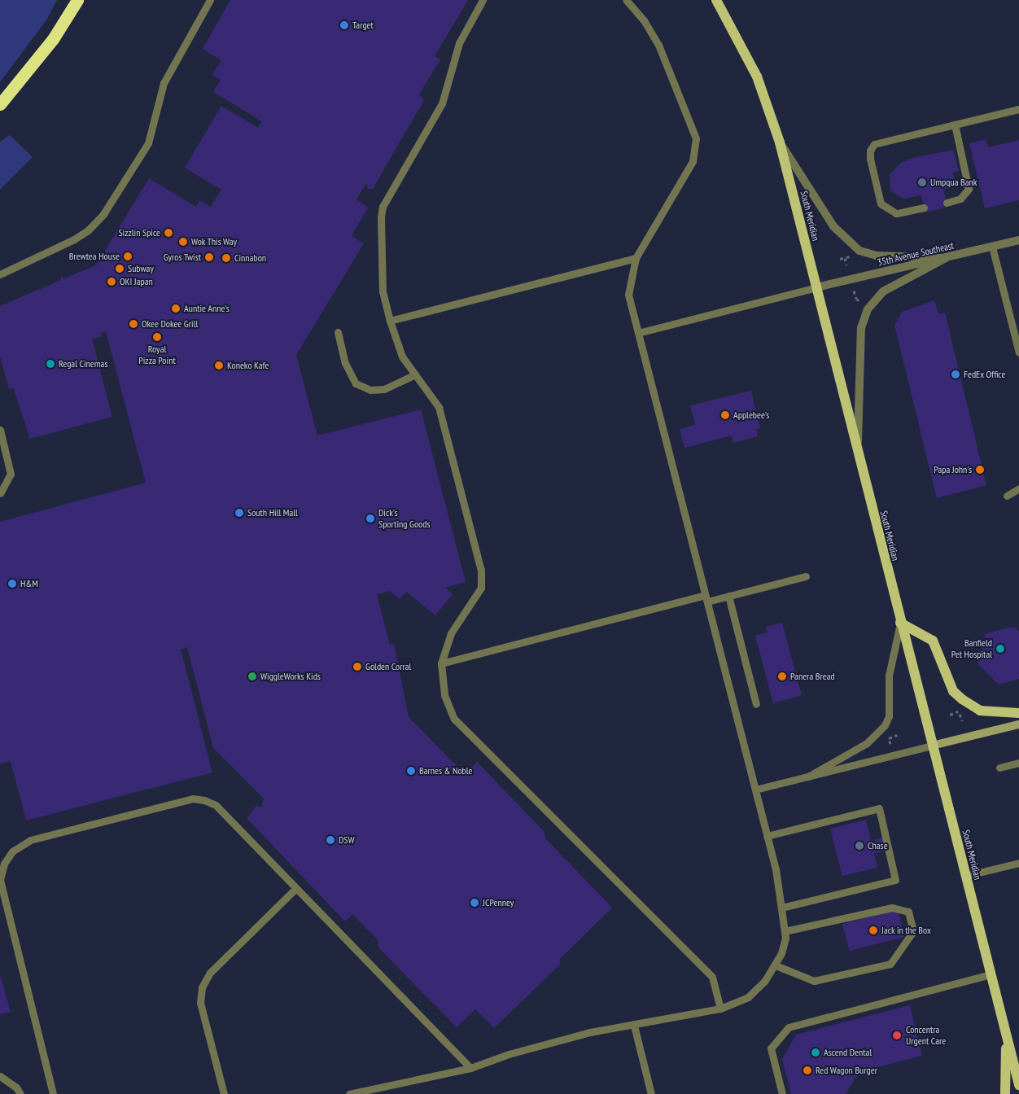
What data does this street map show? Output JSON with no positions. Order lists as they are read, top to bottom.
{
  "streets": {
    "main road": ["South Meridian"],
    "street": ["35th Avenue Southeast"]
  },
  "crossings": [
    ["South Meridian", "35th Avenue Southeast"]
  ],
  "places": [
    "Target",
    "Umpqua Bank",
    "Sizzlin Spice",
    "Wok This Way",
    "Brewtea House",
    "Gyros Twist",
    "Cinnabon",
    "Subway",
    "OKI Japan",
    "Auntie Anne's",
    "Okee Dokee Grill",
    "Royal Pizza Point",
    "Regal Cinemas",
    "Koneko Kafe",
    "FedEx Office",
    "Applebee's",
    "Papa John's",
    "South Hill Mall",
    "Dick's Sporting Goods",
    "H&M",
    "Banfield Pet Hospital",
    "Golden Corral",
    "WiggleWorks Kids",
    "Panera Bread",
    "Barnes & Noble",
    "DSW",
    "Chase",
    "JCPenney",
    "Jack in the Box",
    "Concentra Urgent Care",
    "Ascend Dental",
    "Red Wagon Burger"
  ]
}
